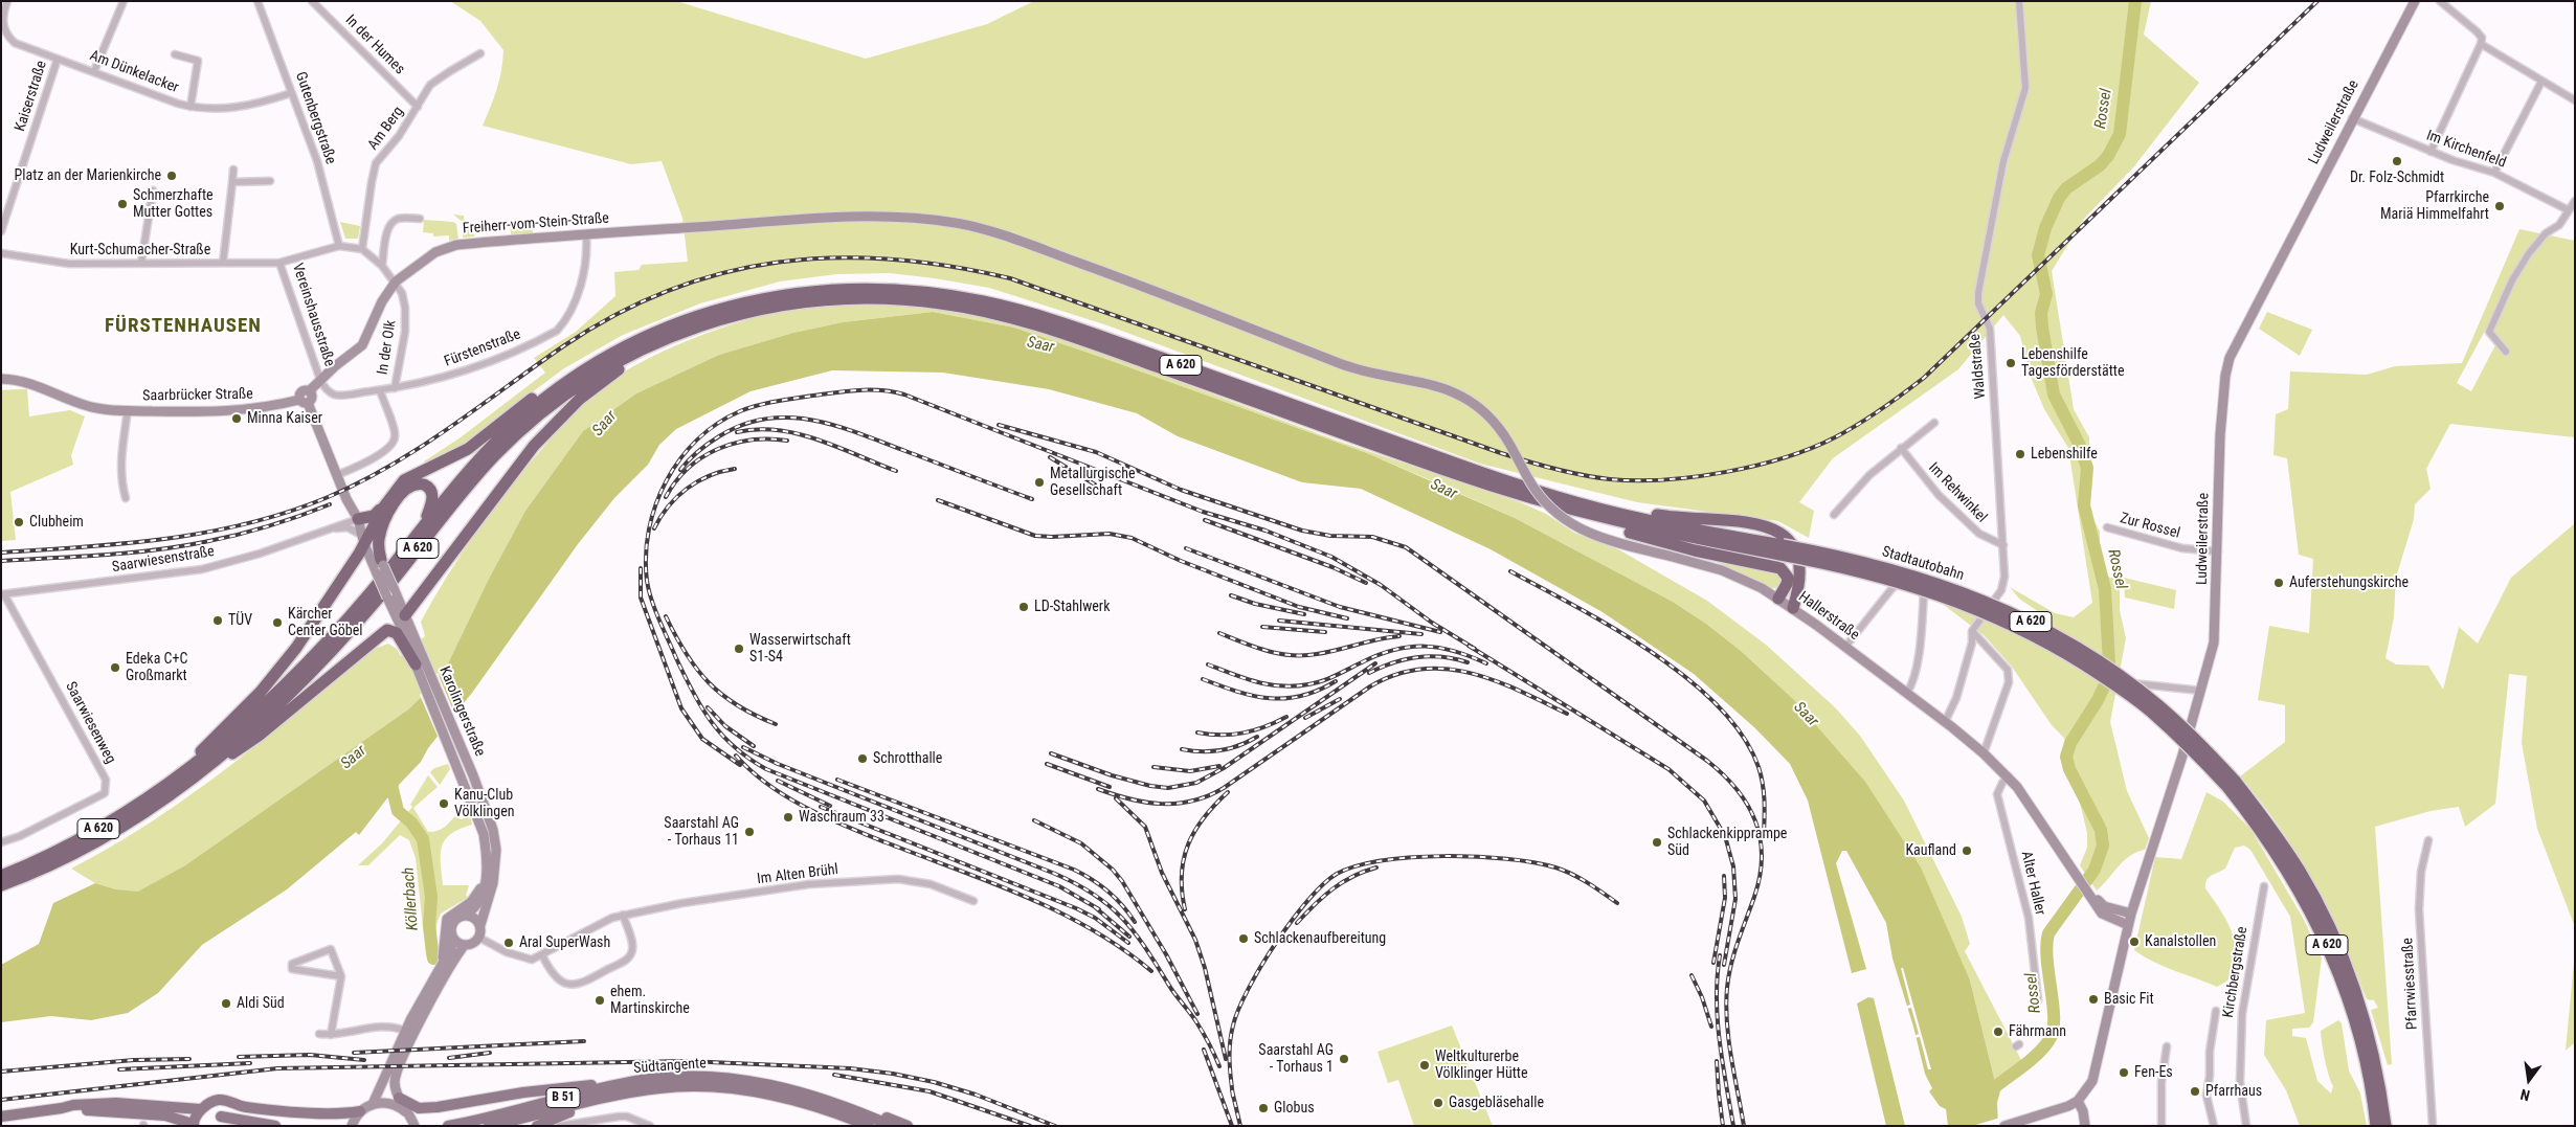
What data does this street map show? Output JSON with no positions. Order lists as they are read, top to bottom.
{
  "streets": {
    "highway": ["A 620", "Stadtautobahn"],
    "main road": [
      "Ludweilerstraße",
      "Freiherr-vom-Stein-Straße",
      "Saarbrücker Straße",
      "Hallerstraße",
      "Karolingerstraße",
      "Südtangente",
      "B 51"
    ],
    "street": [
      "In der Humes",
      "Am Dünkelacker",
      "Kaiserstraße",
      "Gutenbergstraße",
      "Am Berg",
      "Im Kirchenfeld",
      "Kurt-Schumacher-Straße",
      "Vereinshausstraße",
      "In der Olk",
      "Fürstenstraße",
      "Waldstraße",
      "Im Rehwinkel",
      "Zur Rossel",
      "Saarwiesenstraße",
      "Saarwiesenweg",
      "Im Alten Brühl",
      "Alter Haller",
      "Kirchbergstraße",
      "Pfarrwiesstraße"
    ]
  },
  "crossings": [
    ["In der Humes", "Am Berg"],
    ["Am Dünkelacker", "Kaiserstraße"],
    ["Am Dünkelacker", "Gutenbergstraße"],
    ["Gutenbergstraße", "Vereinshausstraße"],
    ["Ludweilerstraße", "Im Kirchenfeld"],
    ["Ludweilerstraße", "Zur Rossel"],
    ["Ludweilerstraße", "Hallerstraße"],
    ["Am Berg", "Vereinshausstraße"],
    ["Freiherr-vom-Stein-Straße", "Vereinshausstraße"],
    ["Freiherr-vom-Stein-Straße", "In der Olk"],
    ["Freiherr-vom-Stein-Straße", "Fürstenstraße"],
    ["Freiherr-vom-Stein-Straße", "Saarbrücker Straße"],
    ["Freiherr-vom-Stein-Straße", "Hallerstraße"],
    ["Freiherr-vom-Stein-Straße", "Karolingerstraße"],
    ["Kurt-Schumacher-Straße", "Vereinshausstraße"],
    ["Vereinshausstraße", "Fürstenstraße"],
    ["In der Olk", "Fürstenstraße"],
    ["In der Olk", "Karolingerstraße"],
    ["A 620", "Stadtautobahn"],
    ["A 620", "Hallerstraße"],
    ["Waldstraße", "Im Rehwinkel"],
    ["Waldstraße", "Hallerstraße"],
    ["Saarbrücker Straße", "Karolingerstraße"],
    ["Saarwiesenstraße", "Karolingerstraße"],
    ["Saarwiesenstraße", "Saarwiesenweg"],
    ["Hallerstraße", "Alter Haller"]
  ],
  "districts": ["FÜRSTENHAUSEN"],
  "water": ["Rossel", "Saar", "Köllerbach"],
  "places": [
    "Dr. Folz-Schmidt",
    "Platz an der Marienkirche",
    "Schmerzhafte Mutter Gottes",
    "Pfarrkirche Mariä Himmelfahrt",
    "Lebenshilfe Tagesförderstätte",
    "Minna Kaiser",
    "Lebenshilfe",
    "Metallurgische Gesellschaft",
    "Clubheim",
    "Auferstehungskirche",
    "LD-Stahlwerk",
    "TÜV",
    "Kärcher Center Göbel",
    "Wasserwirtschaft S1-S4",
    "Edeka C+C Großmarkt",
    "Schrotthalle",
    "Kanu-Club Völklingen",
    "Waschraum 33",
    "Saarstahl AG - Torhaus 11",
    "Schlackenkipprampe Süd",
    "Kaufland",
    "Schlackenaufbereitung",
    "Kanalstollen",
    "Aral SuperWash",
    "Basic Fit",
    "ehem. Martinskirche",
    "Aldi Süd",
    "Fährmann",
    "Saarstahl AG - Torhaus 1",
    "Weltkulturerbe Völklinger Hütte",
    "Fen-Es",
    "Pfarrhaus",
    "Gasgebläsehalle",
    "Globus"
  ],
  "north": "bottom"
}
